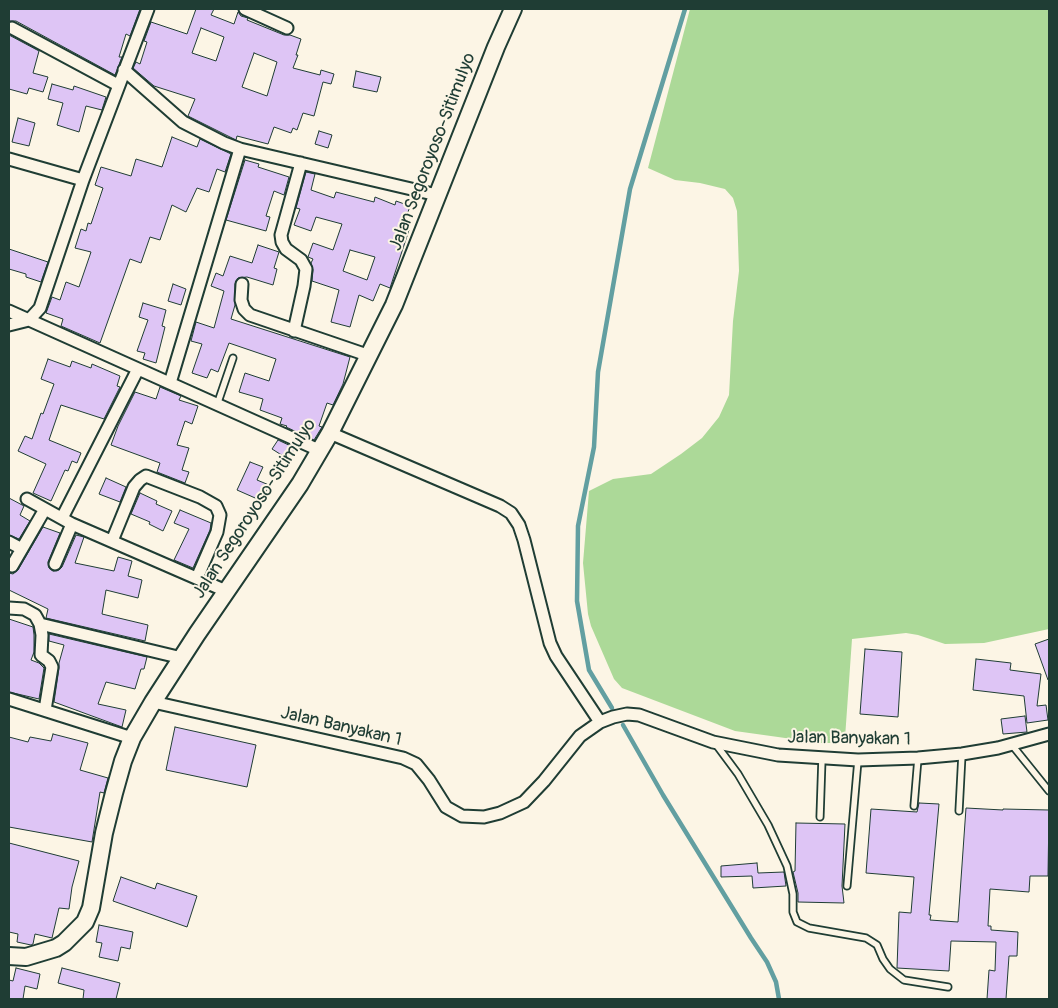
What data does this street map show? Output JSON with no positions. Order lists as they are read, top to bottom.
{
  "streets": {
    "main road": ["Jalan Segoroyoso-Sitimulyo"],
    "street": ["Jalan Banyakan 1"]
  },
  "crossings": [
    ["Jalan Segoroyoso-Sitimulyo", "Jalan Banyakan 1"]
  ]
}
